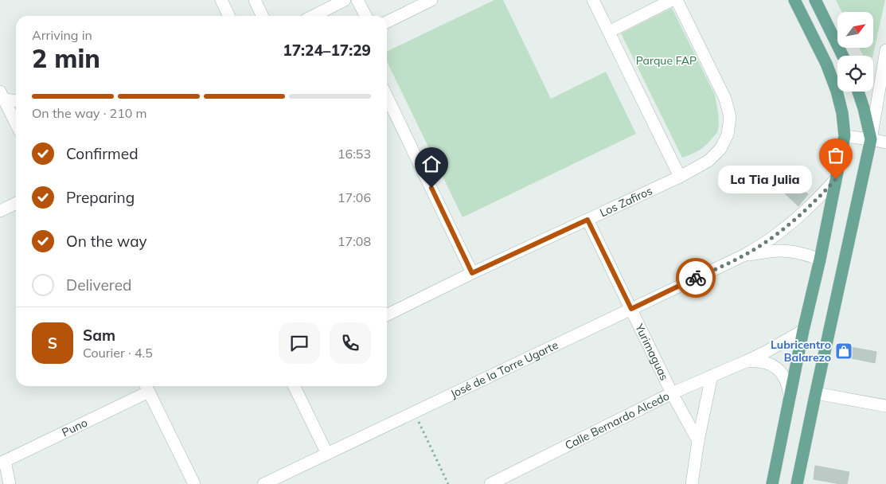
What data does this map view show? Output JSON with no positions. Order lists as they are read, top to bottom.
{
  "streets": {
    "street": [
      "Los Zafiros",
      "Yurimaguas",
      "José de la Torre Ugarte",
      "Calle Bernardo Alcedo",
      "Puno"
    ]
  },
  "crossings": [
    ["Los Zafiros", "Yurimaguas"],
    ["Yurimaguas", "José de la Torre Ugarte"],
    ["Yurimaguas", "Calle Bernardo Alcedo"]
  ],
  "parks": ["Parque FAP"],
  "places": {
    "other": ["La Tia Julia"],
    "shop": ["Lubricentro Balarezo"]
  },
  "north": "top right",
  "page": {
    "heading": ["2 min", "Arriving in", "17:24–17:29"],
    "panel": ["Sam", "Courier · 4.5"],
    "bar": "On the way · 210 m",
    "list": [
      ["Confirmed", "16:53"],
      ["Preparing", "17:06"],
      ["On the way", "17:08"],
      "Delivered"
    ],
    "bubble": "La Tia Julia",
    "round": "S"
  }
}
